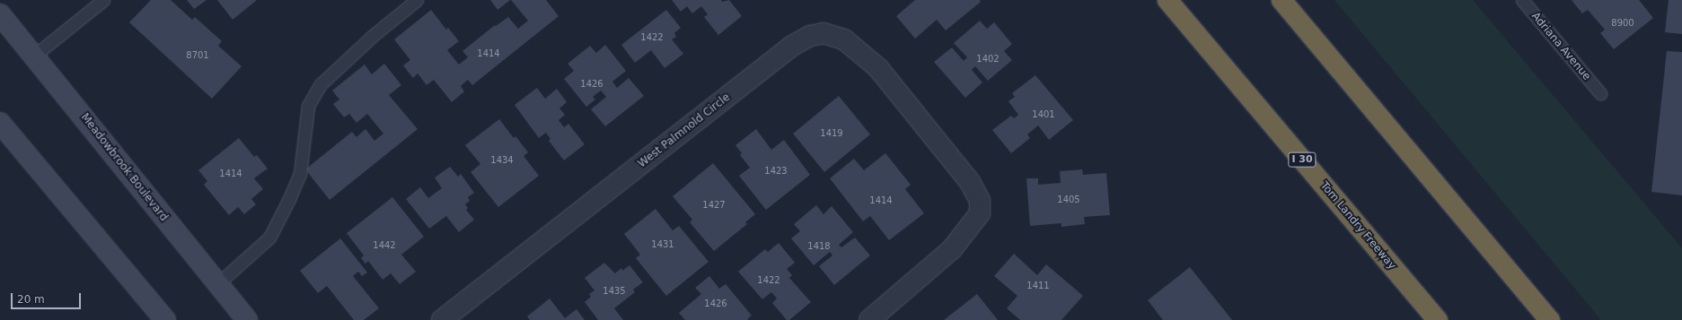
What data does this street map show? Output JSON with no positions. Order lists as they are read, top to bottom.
{
  "streets": {
    "highway": ["I 30", "Tom Landry Freeway"],
    "main road": ["Meadowbrook Boulevard"],
    "street": ["West Palmnold Circle"],
    "lane": ["Adriana Avenue"]
  },
  "house_numbers": [
    "8900",
    "1422",
    "1414",
    "8701",
    "1402",
    "1426",
    "1401",
    "1419",
    "1434",
    "1423",
    "1414",
    "1405",
    "1414",
    "1427",
    "1431",
    "1442",
    "1418",
    "1422",
    "1411",
    "1435",
    "1426"
  ],
  "scale_bar": "20 m"
}
